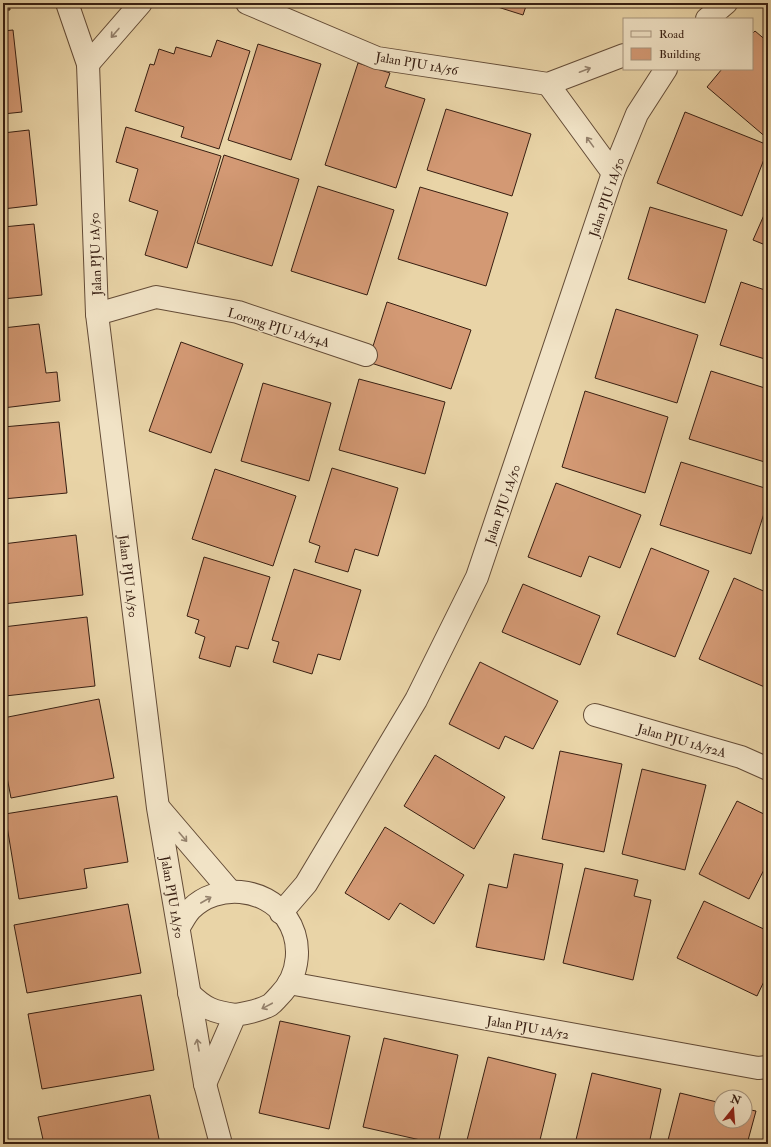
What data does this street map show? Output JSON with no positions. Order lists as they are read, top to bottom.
{
  "streets": {
    "street": [
      "Jalan PJU 1A/56",
      "Jalan PJU 1A/50",
      "Lorong PJU 1A/54A",
      "Jalan PJU 1A/52A",
      "Jalan PJU 1A/52"
    ]
  },
  "crossings": [
    ["Jalan PJU 1A/50", "Lorong PJU 1A/54A"],
    ["Jalan PJU 1A/50", "Jalan PJU 1A/52"]
  ],
  "legend": ["Road", "Building"],
  "north": "top"
}
